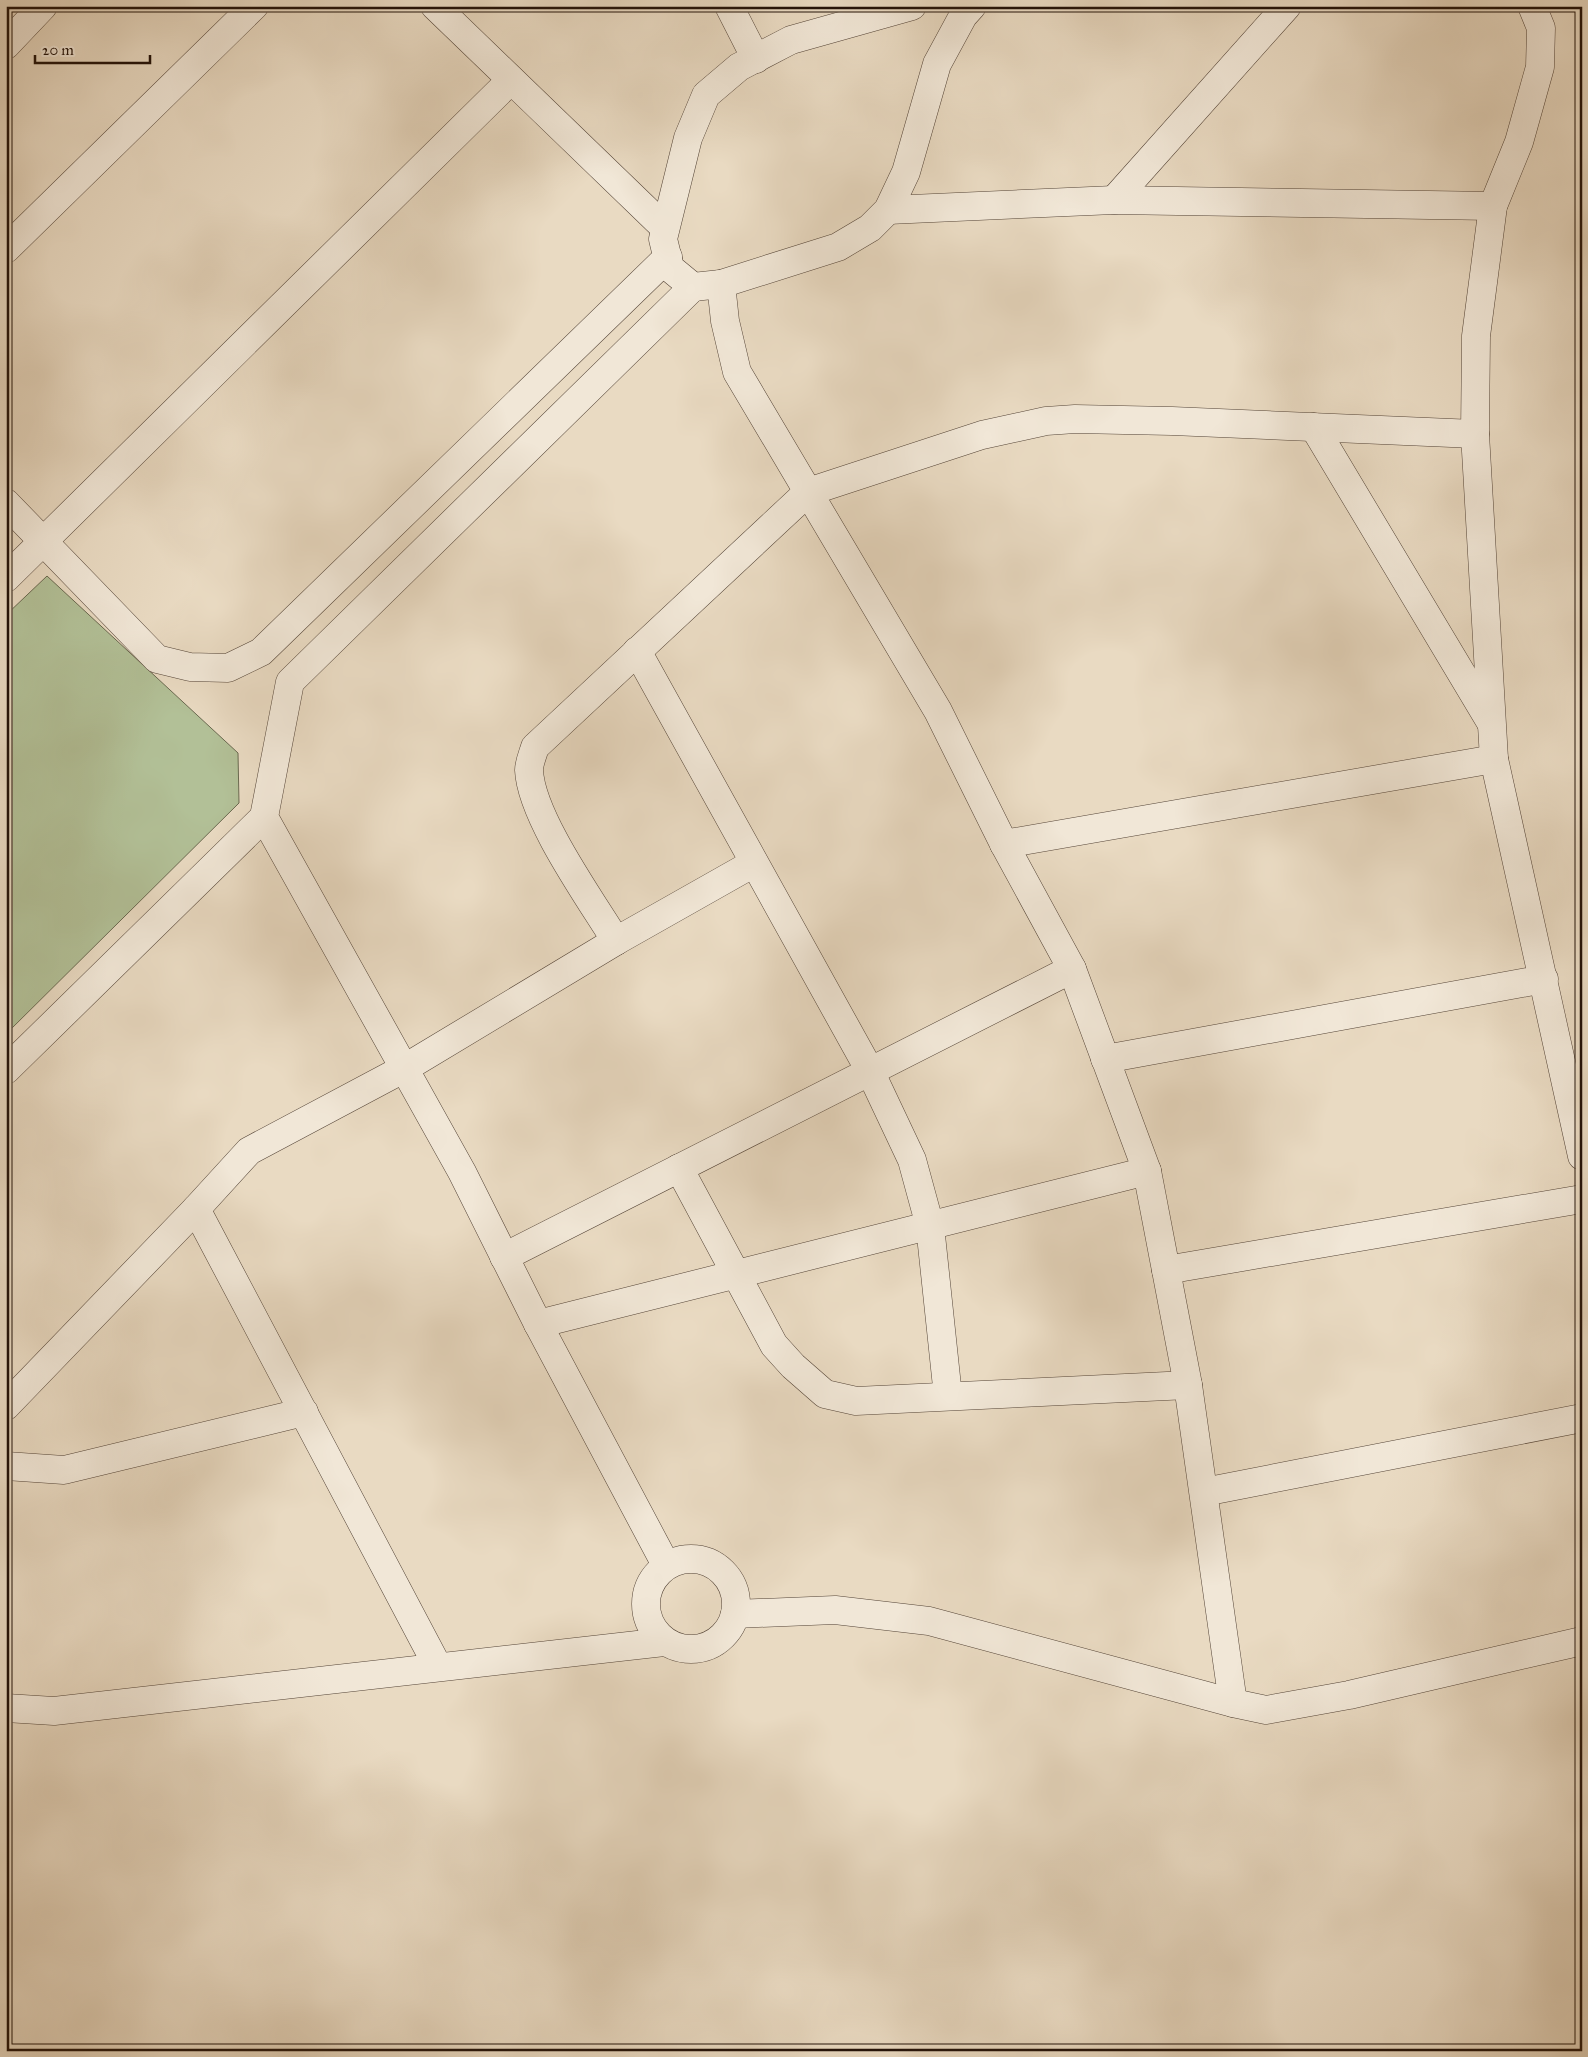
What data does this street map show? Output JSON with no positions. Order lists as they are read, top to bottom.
{
  "scale_bar": "20 m"
}
